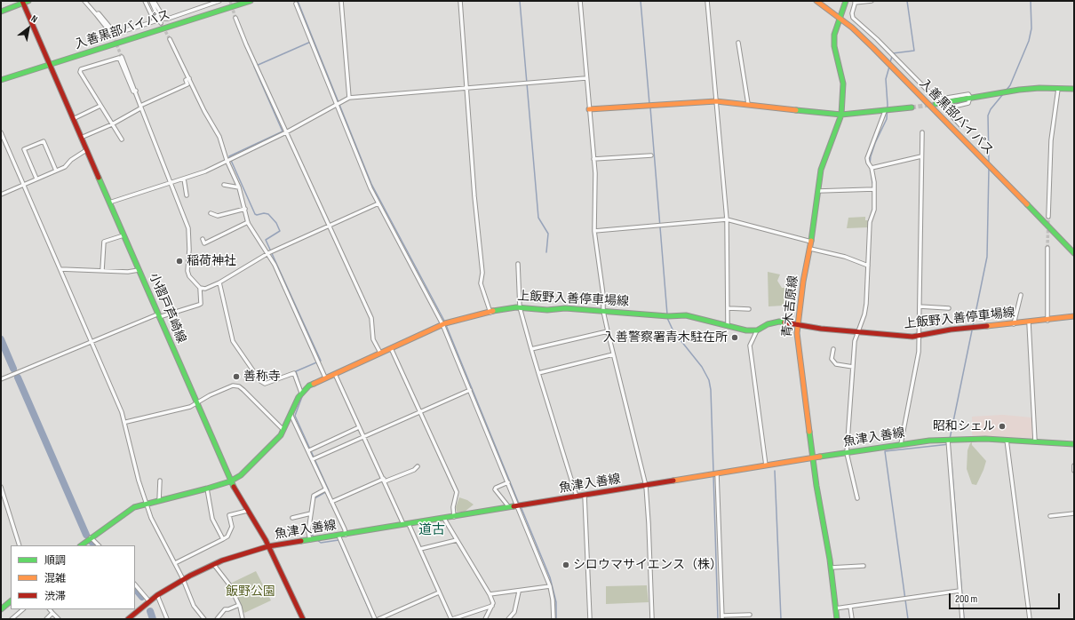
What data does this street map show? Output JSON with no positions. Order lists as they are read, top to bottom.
{
  "streets": {
    "main road": [
      "入善黒部バイパス",
      "上飯野入善停車場線",
      "青木吉原線",
      "小摺戸芦崎線",
      "魚津入善線"
    ]
  },
  "crossings": [
    ["入善黒部バイパス", "青木吉原線"],
    ["入善黒部バイパス", "小摺戸芦崎線"],
    ["上飯野入善停車場線", "青木吉原線"],
    ["上飯野入善停車場線", "小摺戸芦崎線"],
    ["青木吉原線", "魚津入善線"],
    ["小摺戸芦崎線", "魚津入善線"]
  ],
  "districts": ["道古"],
  "parks": ["飯野公園"],
  "places": [
    "稲荷神社",
    "入善警察署青木駐在所",
    "善称寺",
    "昭和シェル",
    "シロウマサイエンス（株）"
  ],
  "legend": ["順調", "混雑", "渋滞"],
  "scale_bar": "200 m",
  "north": "top right"
}
